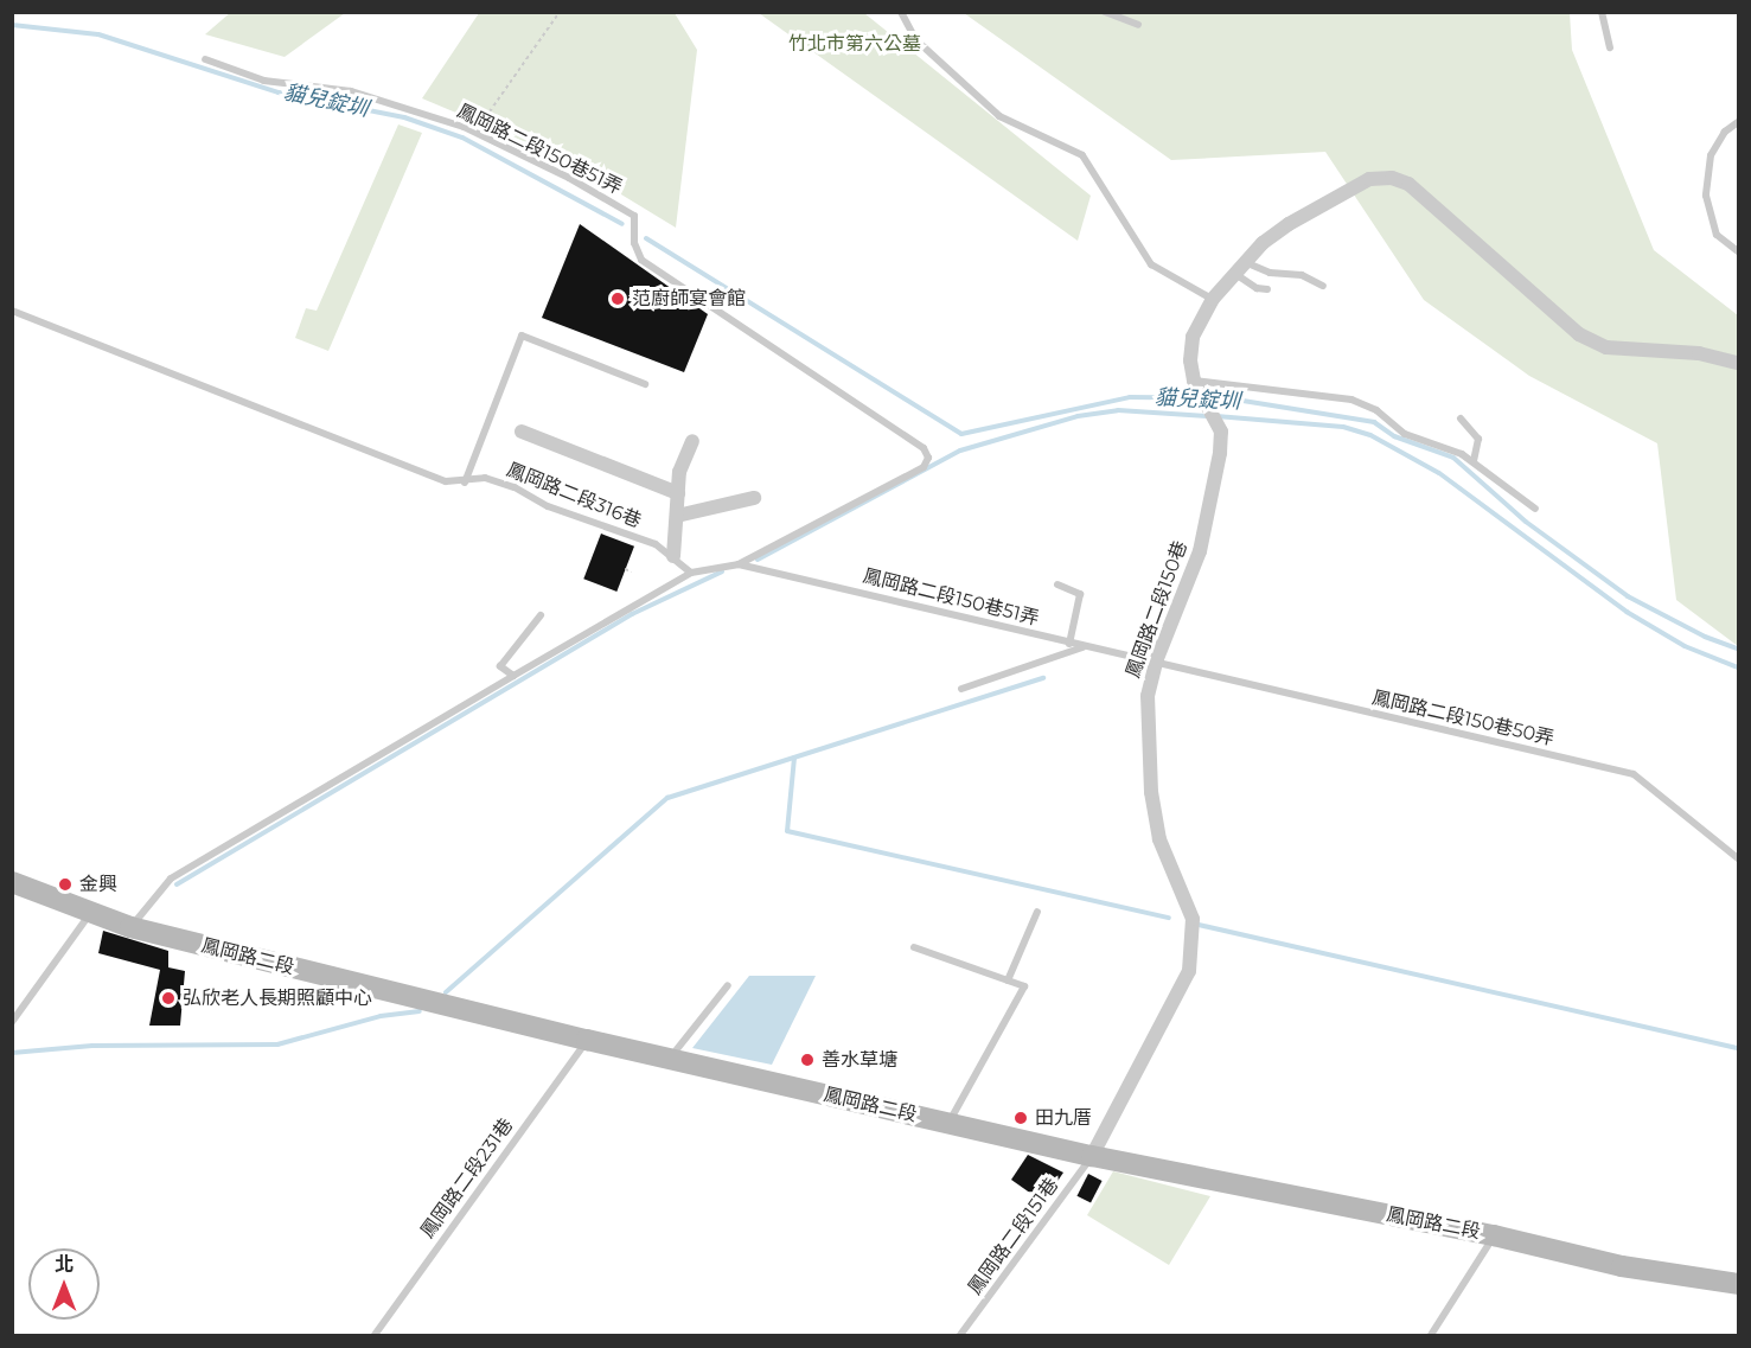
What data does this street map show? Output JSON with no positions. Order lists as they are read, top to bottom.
{
  "streets": {
    "street": ["鳳岡路二段150巷", "鳳岡路二段"],
    "lane": [
      "鳳岡路二段150巷51弄",
      "鳳岡路二段316巷",
      "鳳岡路二段150巷50弄",
      "鳳岡路二段231巷",
      "鳳岡路二段151巷"
    ]
  },
  "crossings": [
    ["鳳岡路二段150巷51弄", "鳳岡路二段316巷"],
    ["鳳岡路二段150巷51弄", "鳳岡路二段150巷"],
    ["鳳岡路二段150巷51弄", "鳳岡路二段150巷50弄"],
    ["鳳岡路二段150巷", "鳳岡路二段150巷50弄"],
    ["鳳岡路二段150巷", "鳳岡路二段"],
    ["鳳岡路二段150巷", "鳳岡路二段151巷"],
    ["鳳岡路二段", "鳳岡路二段231巷"],
    ["鳳岡路二段", "鳳岡路二段151巷"]
  ],
  "water": ["貓兒錠圳"],
  "parks": ["竹北市第六公墓"],
  "places": [
    "范廚師宴會館",
    "金興",
    "弘欣老人長期照顧中心",
    "善水草塘",
    "田九厝"
  ],
  "north": "top"
}
